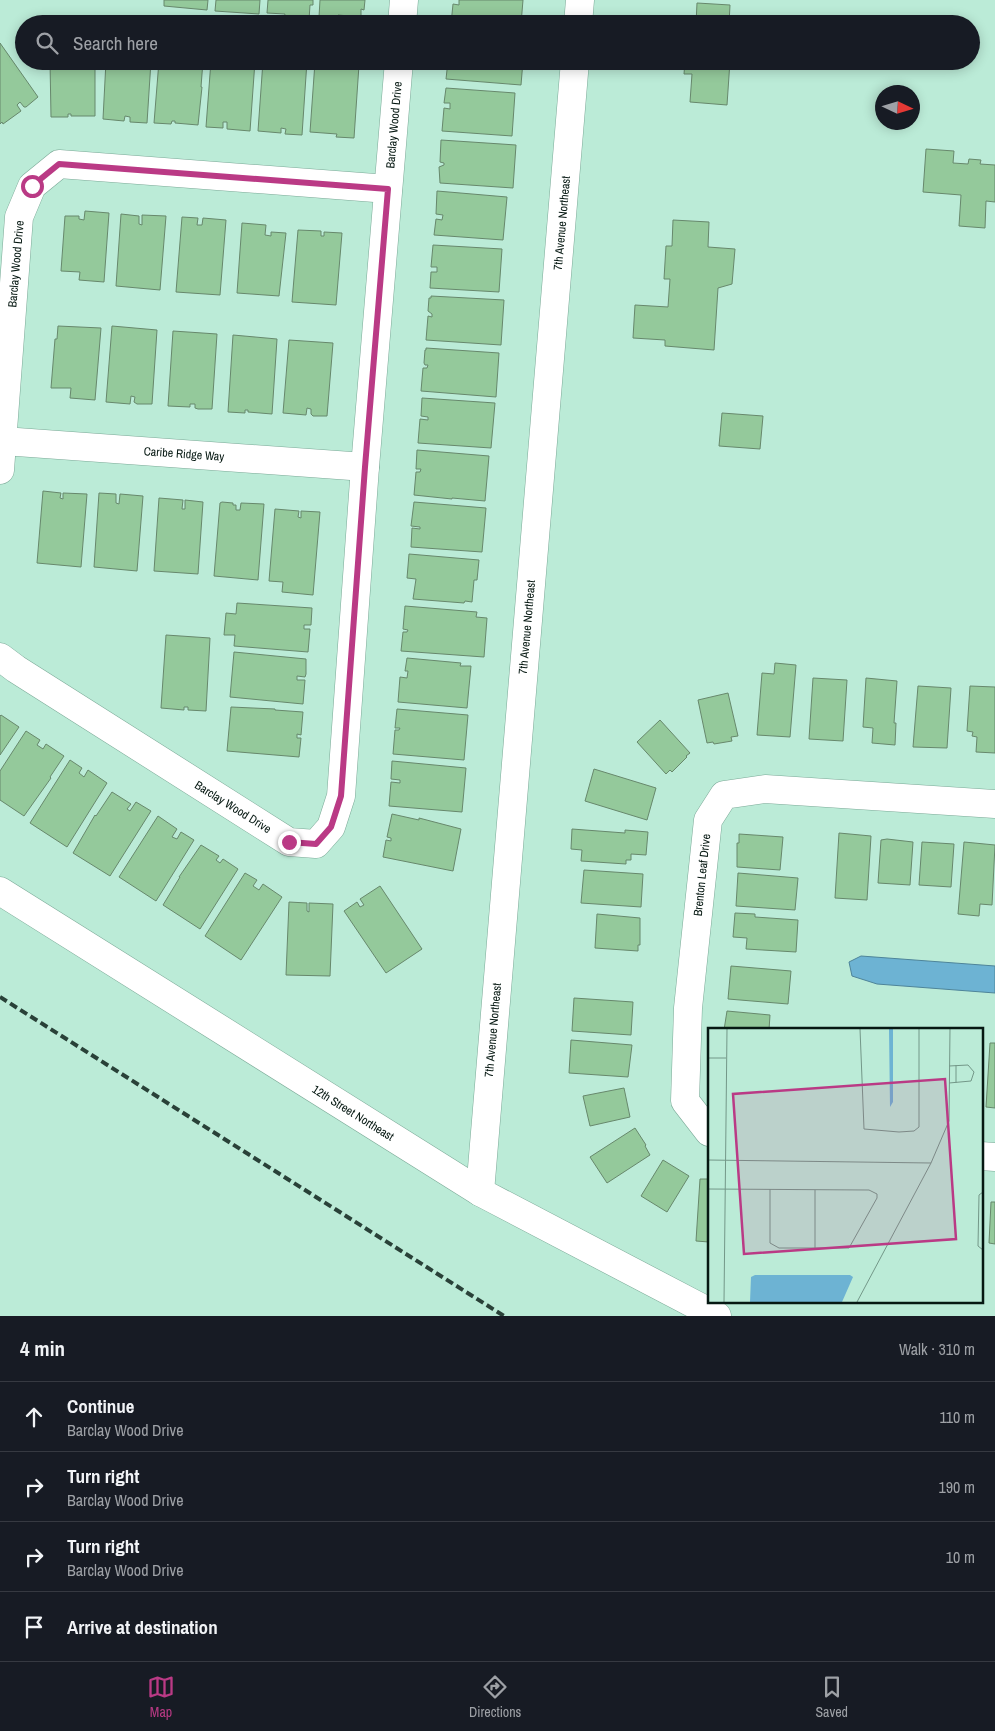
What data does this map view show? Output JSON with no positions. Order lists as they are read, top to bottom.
{
  "streets": {
    "street": [
      "Barclay Wood Drive",
      "7th Avenue Northeast",
      "Caribe Ridge Way",
      "Brenton Leaf Drive",
      "12th Street Northeast"
    ]
  },
  "crossings": [
    ["Barclay Wood Drive", "Caribe Ridge Way"],
    ["7th Avenue Northeast", "12th Street Northeast"]
  ],
  "north": "right",
  "page": {
    "search": "Search here",
    "heading": ["4 min", "Walk · 310 m"],
    "list": [
      ["Continue", "Barclay Wood Drive", "110 m"],
      ["Turn right", "Barclay Wood Drive", "190 m"],
      ["Turn right", "Barclay Wood Drive", "10 m"],
      "Arrive at destination"
    ],
    "nav": ["Map", "Directions", "Saved"]
  }
}
